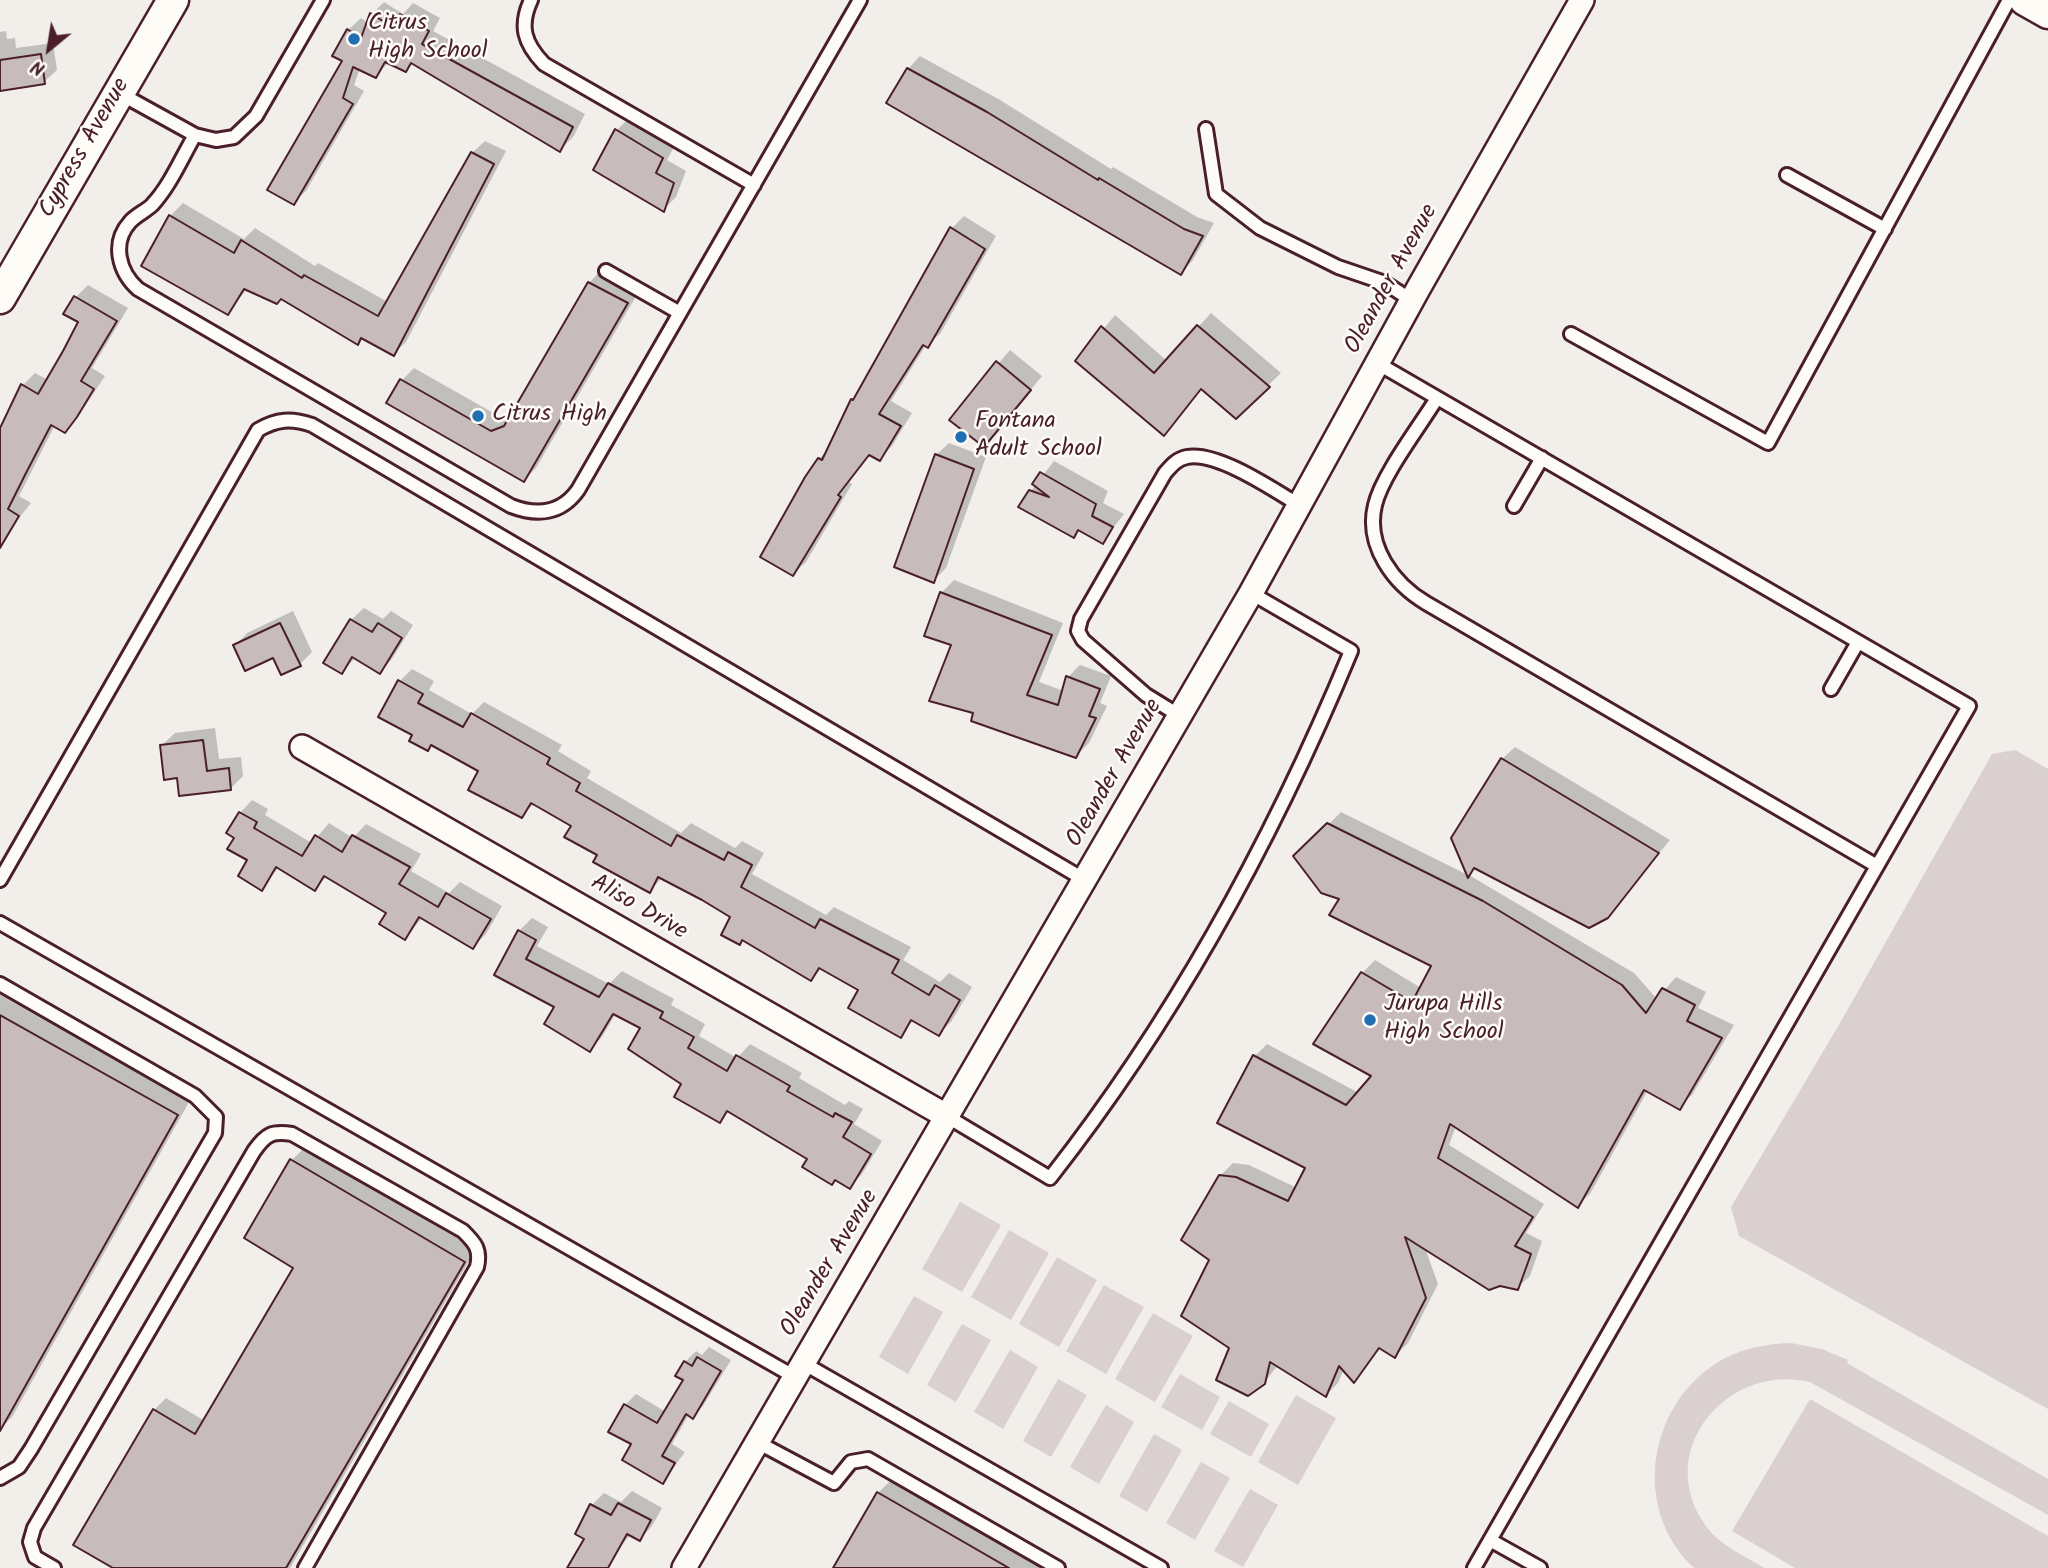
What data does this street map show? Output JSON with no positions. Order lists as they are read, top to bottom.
{
  "streets": {
    "street": ["Cypress Avenue", "Oleander Avenue", "Aliso Drive"]
  },
  "crossings": [
    ["Oleander Avenue", "Aliso Drive"]
  ],
  "places": [
    "Citrus High School",
    "Citrus High",
    "Fontana Adult School",
    "Jurupa Hills High School"
  ],
  "north": "bottom left"
}
